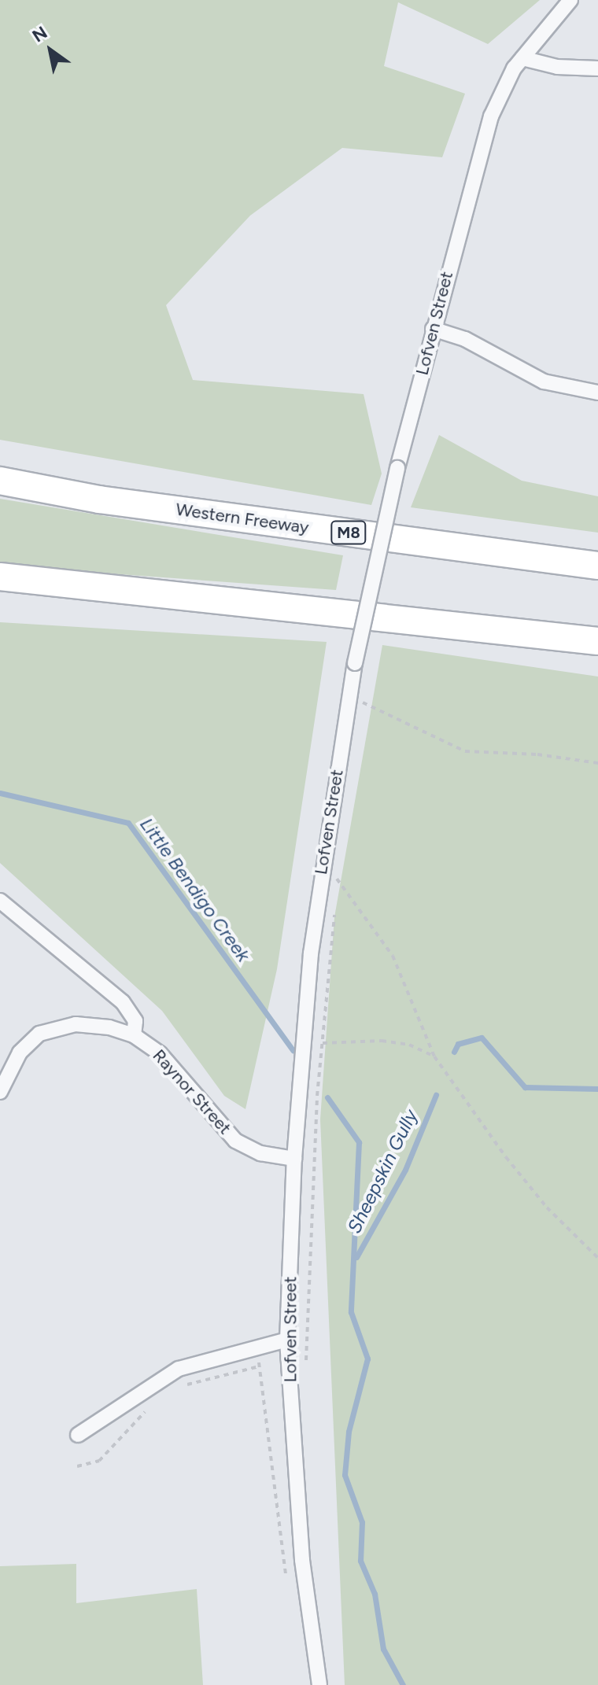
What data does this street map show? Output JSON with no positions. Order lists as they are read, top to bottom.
{
  "streets": {
    "highway": ["Western Freeway", "M8"],
    "street": ["Lofven Street", "Raynor Street"]
  },
  "crossings": [
    ["Lofven Street", "Raynor Street"]
  ],
  "water": ["Little Bendigo Creek", "Sheepskin Gully"],
  "north": "top left"
}
